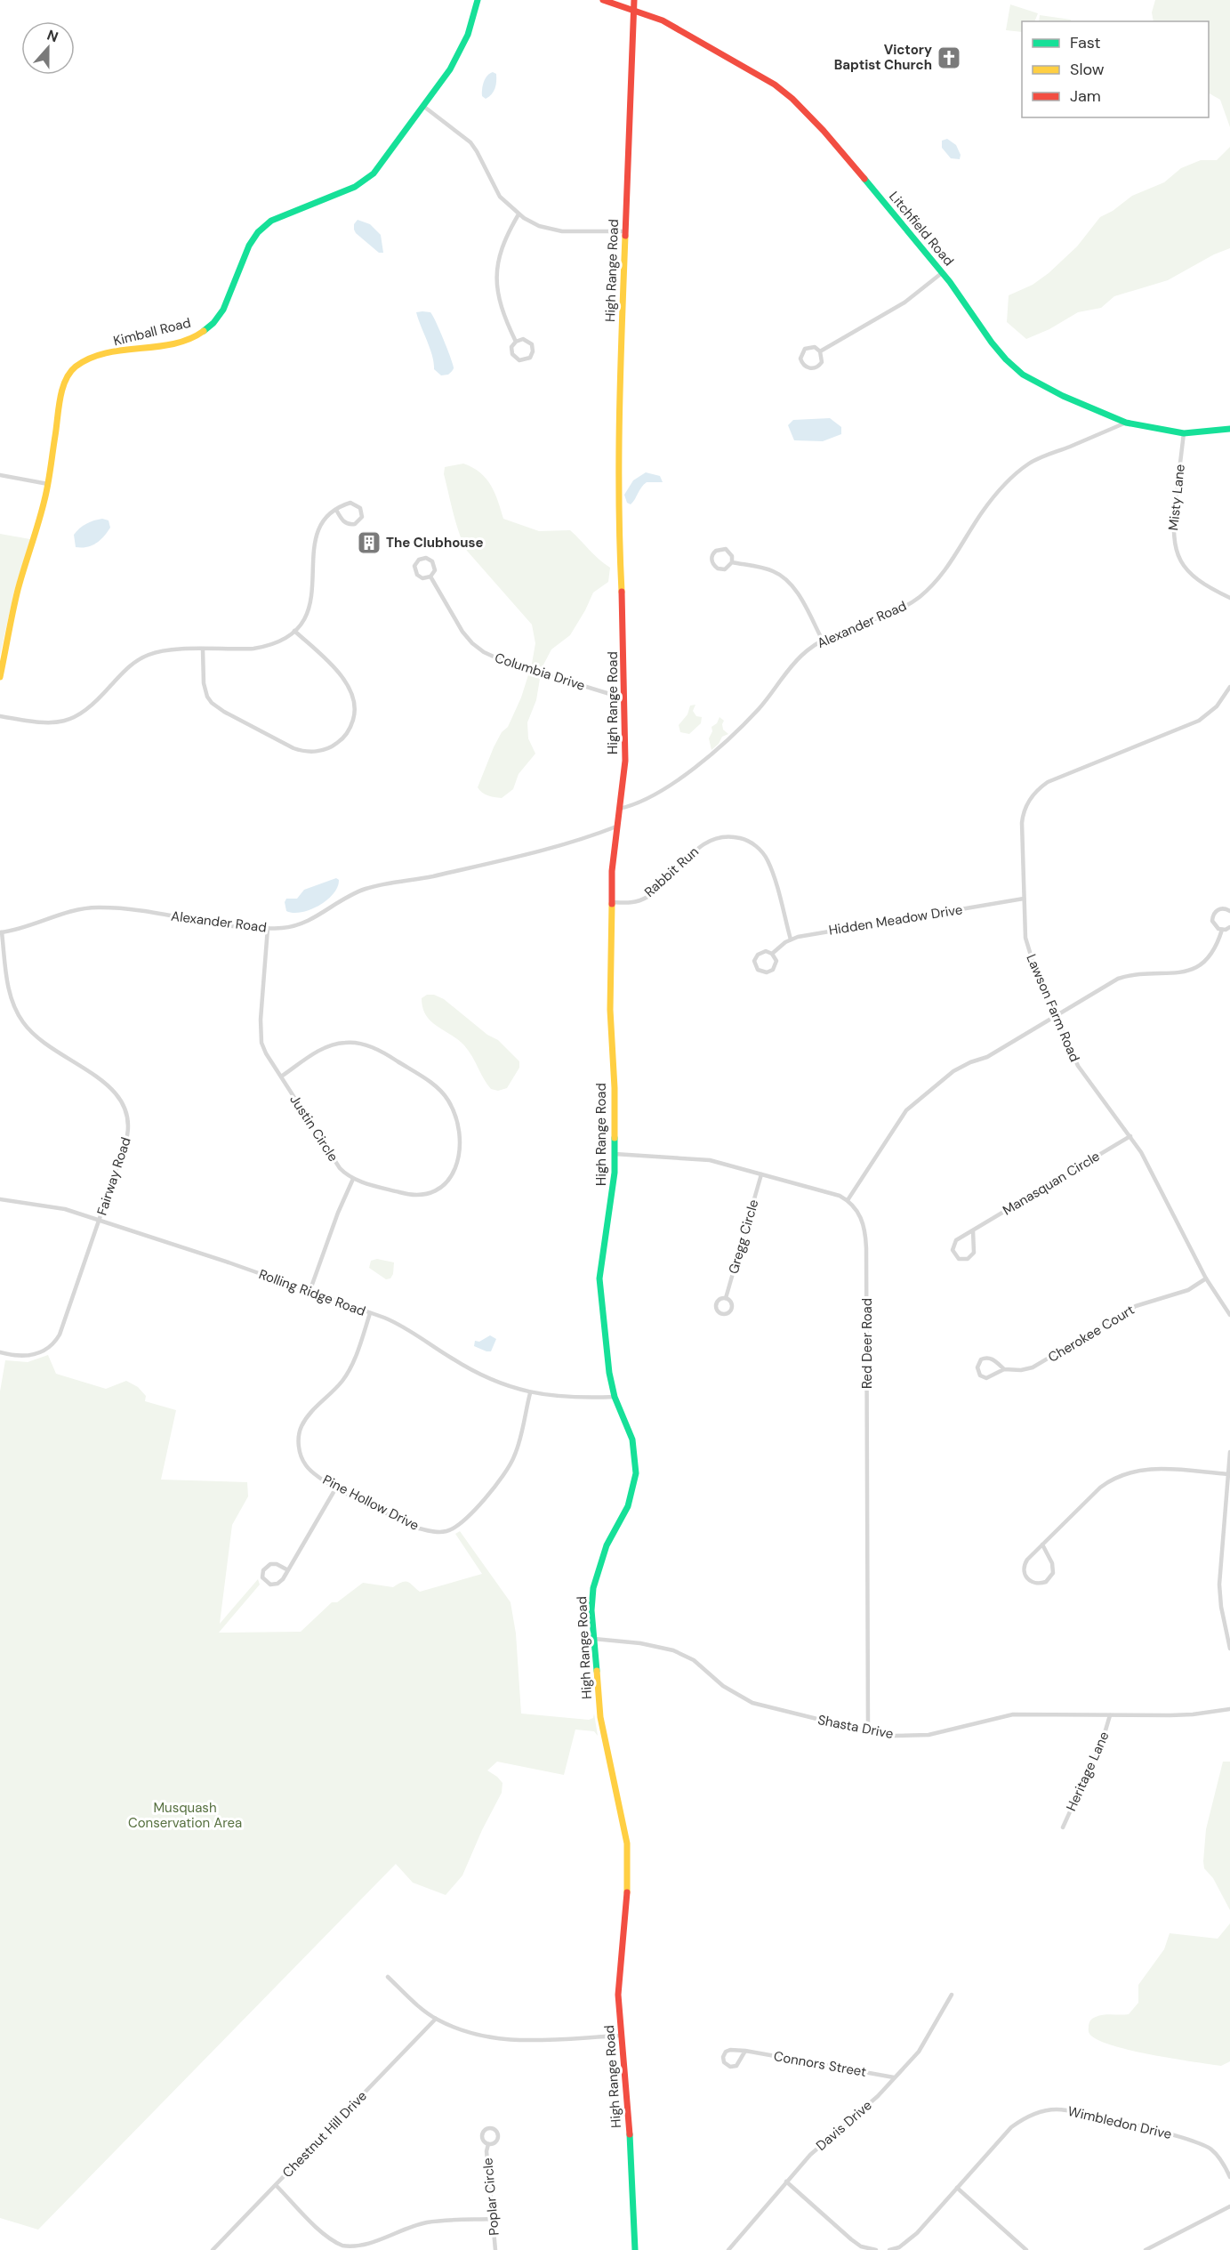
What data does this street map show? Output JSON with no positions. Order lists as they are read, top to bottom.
{
  "streets": {
    "street": [
      "Litchfield Road",
      "High Range Road",
      "Kimball Road",
      "Misty Lane",
      "Alexander Road",
      "Columbia Drive",
      "Rabbit Run",
      "Hidden Meadow Drive",
      "Lawson Farm Road",
      "Justin Circle",
      "Fairway Road",
      "Manasquan Circle",
      "Gregg Circle",
      "Rolling Ridge Road",
      "Cherokee Court",
      "Red Deer Road",
      "Pine Hollow Drive",
      "Shasta Drive",
      "Heritage Lane",
      "Connors Street",
      "Wimbledon Drive",
      "Davis Drive",
      "Chestnut Hill Drive",
      "Poplar Circle"
    ]
  },
  "crossings": [
    ["Litchfield Road", "High Range Road"],
    ["Litchfield Road", "Misty Lane"],
    ["Litchfield Road", "Alexander Road"],
    ["High Range Road", "Alexander Road"],
    ["High Range Road", "Columbia Drive"],
    ["High Range Road", "Rabbit Run"],
    ["High Range Road", "Rolling Ridge Road"],
    ["High Range Road", "Shasta Drive"],
    ["Alexander Road", "Justin Circle"],
    ["Alexander Road", "Fairway Road"],
    ["Rabbit Run", "Hidden Meadow Drive"],
    ["Hidden Meadow Drive", "Lawson Farm Road"],
    ["Lawson Farm Road", "Manasquan Circle"],
    ["Lawson Farm Road", "Cherokee Court"],
    ["Fairway Road", "Rolling Ridge Road"],
    ["Rolling Ridge Road", "Pine Hollow Drive"],
    ["Red Deer Road", "Shasta Drive"],
    ["Shasta Drive", "Heritage Lane"],
    ["Connors Street", "Davis Drive"]
  ],
  "parks": ["Musquash Conservation Area"],
  "places": {
    "church": ["Victory Baptist Church"],
    "building": ["The Clubhouse"]
  },
  "legend": ["Fast", "Slow", "Jam"],
  "north": "top"
}
